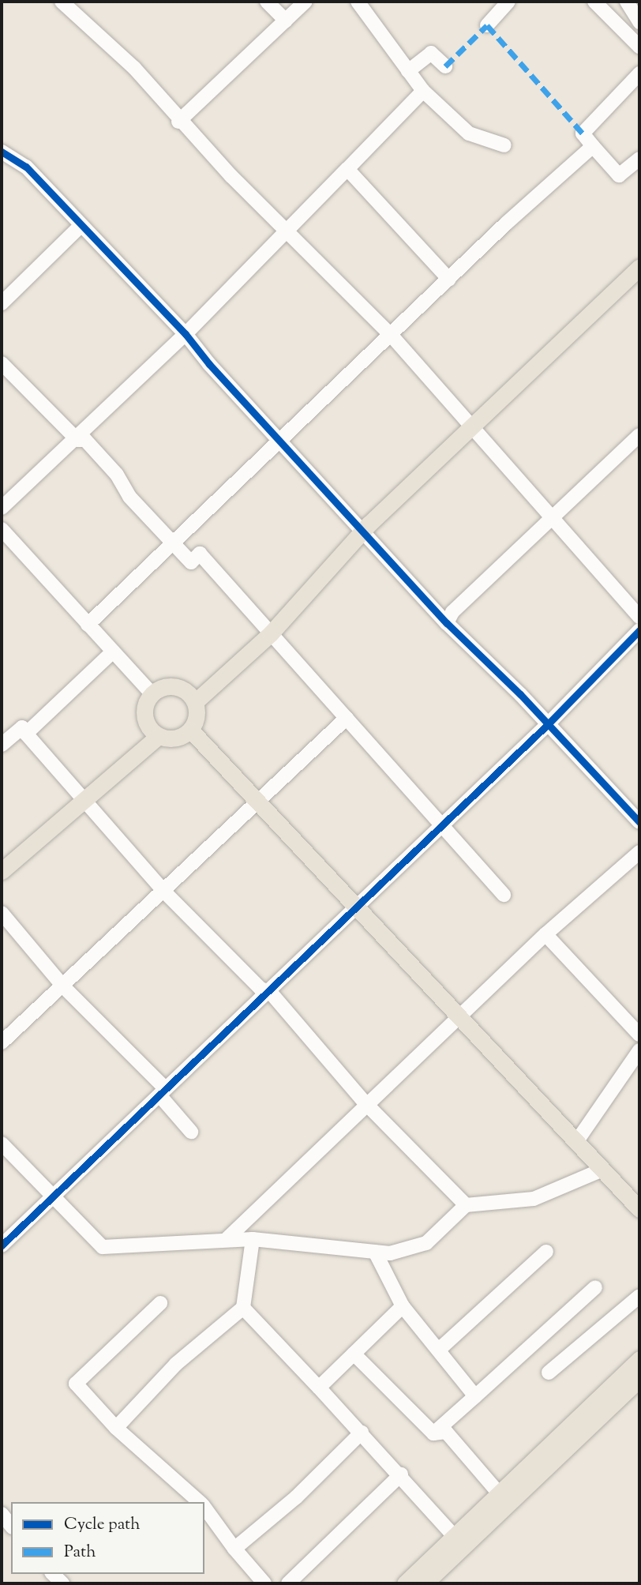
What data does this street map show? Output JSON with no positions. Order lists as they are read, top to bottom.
{
  "legend": ["Cycle path", "Path"]
}
